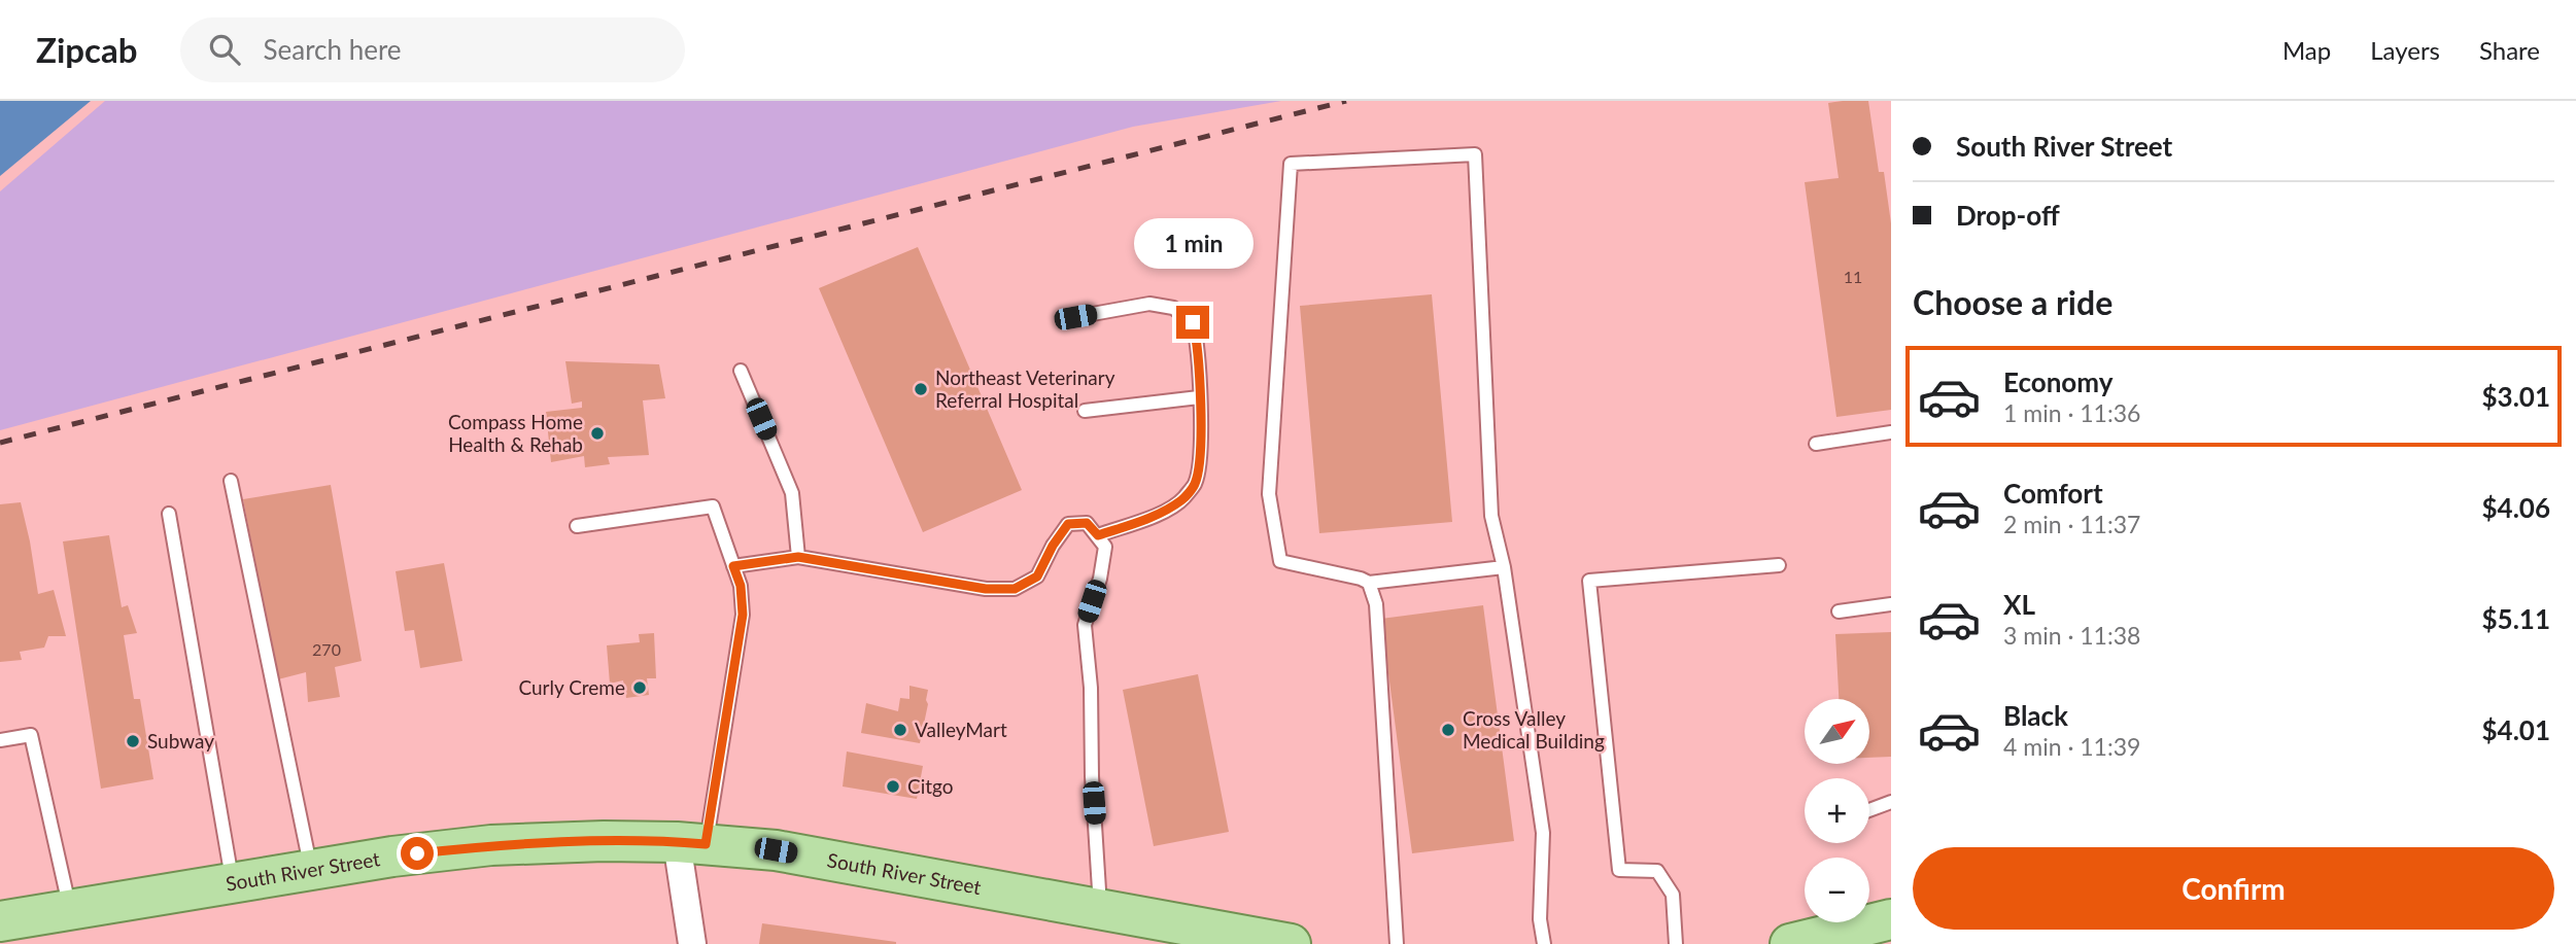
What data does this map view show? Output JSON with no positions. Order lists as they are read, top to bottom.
{
  "streets": {
    "main road": ["South River Street"]
  },
  "places": [
    "Northeast Veterinary Referral Hospital",
    "Compass Home Health & Rehab",
    "Curly Creme",
    "ValleyMart",
    "Cross Valley Medical Building",
    "Subway",
    "Citgo"
  ],
  "house_numbers": ["11", "270"],
  "north": "top right",
  "page": {
    "header": "Zipcab",
    "search": "Search here",
    "nav": ["Map", "Layers", "Share"],
    "banner": ["South River Street", "Drop-off"],
    "bubble": "1 min",
    "heading": "Choose a ride",
    "list": [
      {
        "name": "Economy",
        "note": "1 min · 11:36",
        "value": "$3.01"
      },
      {
        "name": "Comfort",
        "note": "2 min · 11:37",
        "value": "$4.06"
      },
      {
        "name": "XL",
        "note": "3 min · 11:38",
        "value": "$5.11"
      },
      {
        "name": "Black",
        "note": "4 min · 11:39",
        "value": "$4.01"
      }
    ],
    "map_buttons": ["+", "−"],
    "buttons": "Confirm"
  }
}
